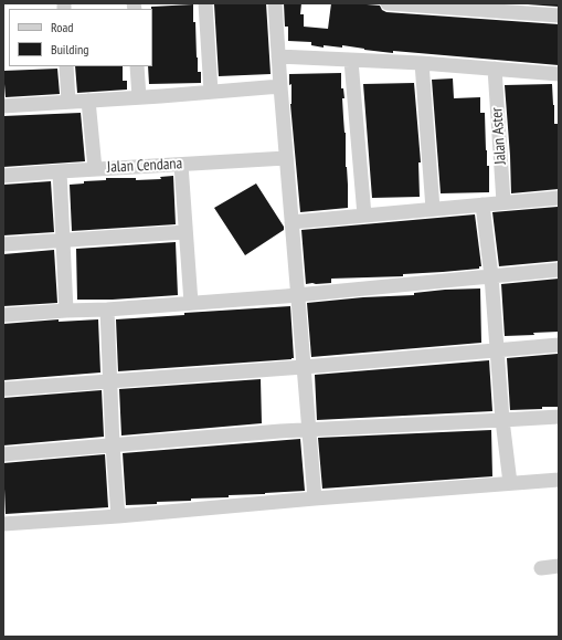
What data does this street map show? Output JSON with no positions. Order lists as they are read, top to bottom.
{
  "streets": {
    "street": ["Jalan Aster", "Jalan Cendana"]
  },
  "legend": ["Road", "Building"]
}
